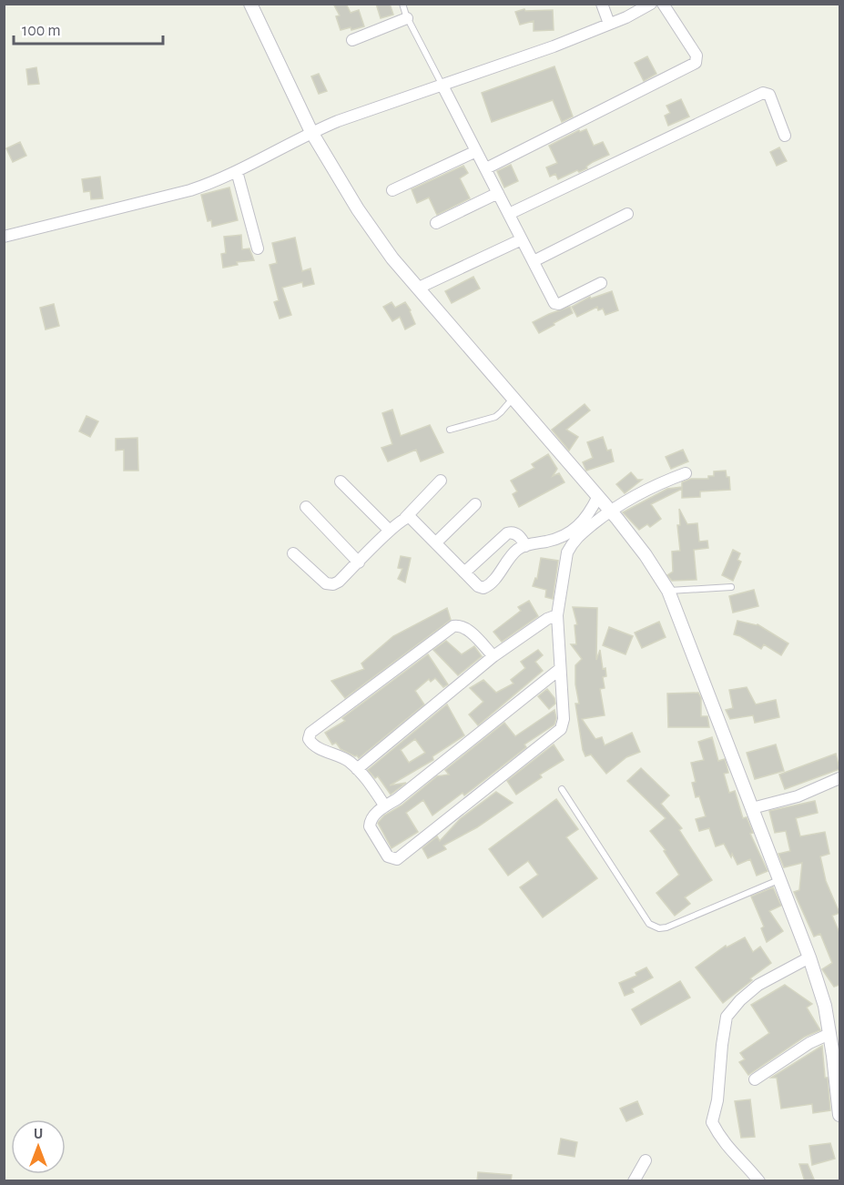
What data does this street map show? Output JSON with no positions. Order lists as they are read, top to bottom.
{
  "scale_bar": "100 m",
  "north": "top"
}
